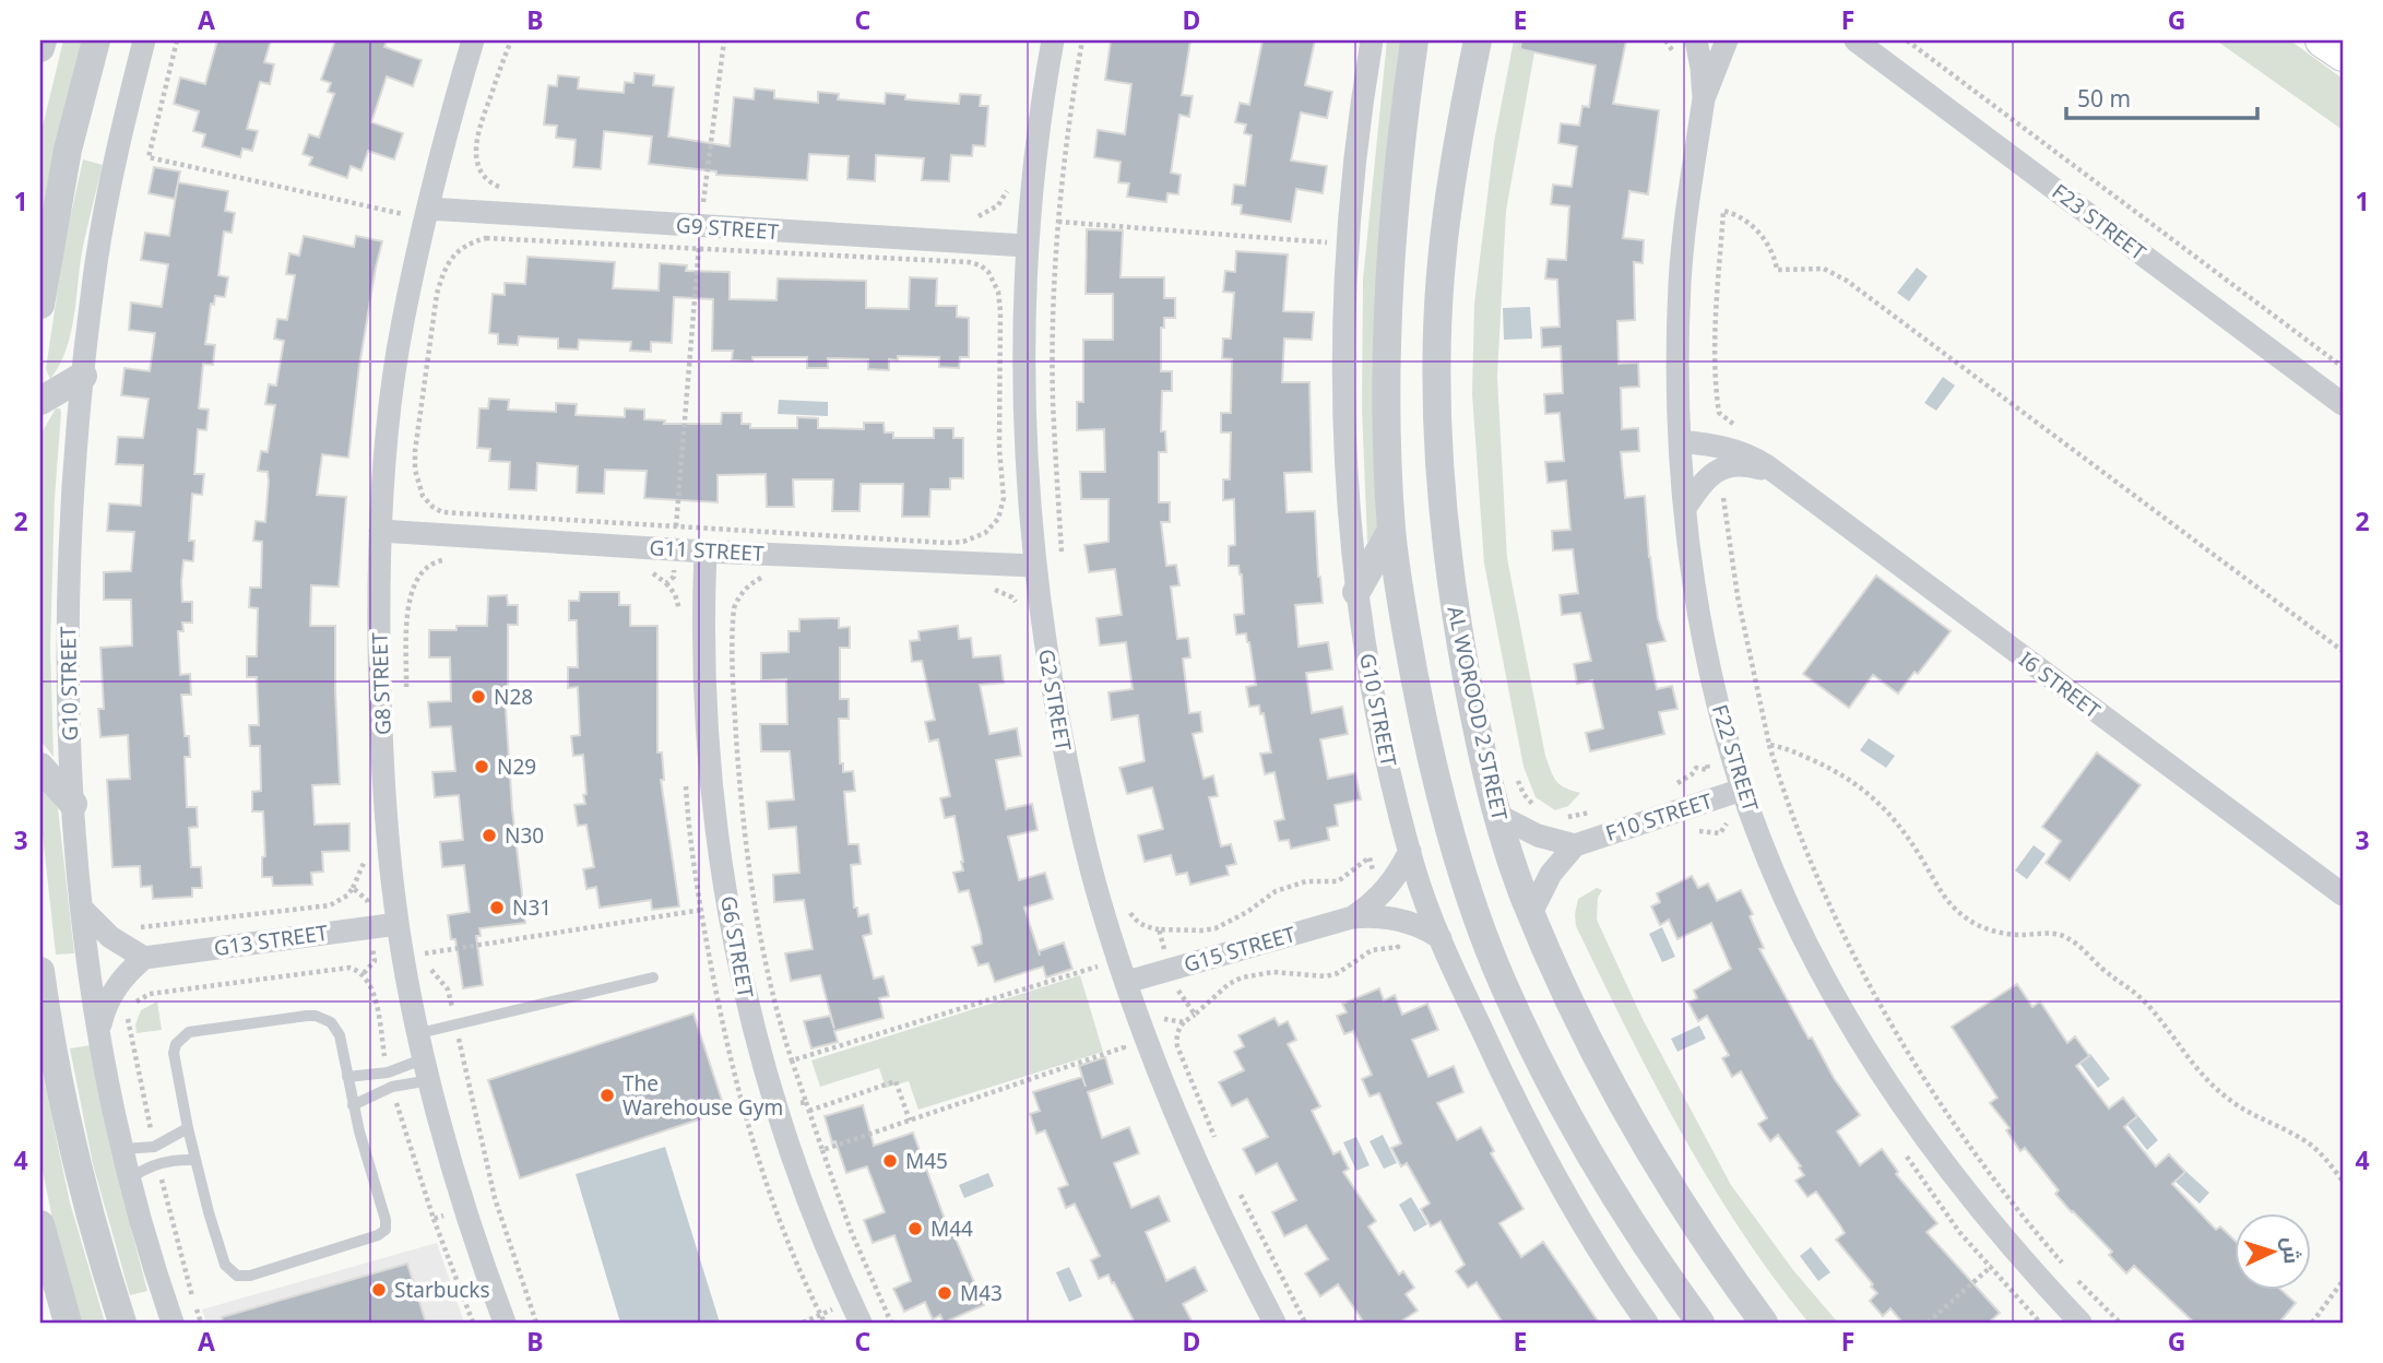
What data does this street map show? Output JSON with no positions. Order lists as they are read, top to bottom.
{
  "streets": {
    "street": [
      "F23 STREET",
      "G9 STREET",
      "G11 STREET",
      "G10 STREET",
      "G8 STREET",
      "I6 STREET",
      "G2 STREET",
      "AL WOROOD 2 STREET",
      "F22 STREET",
      "F10 STREET",
      "G13 STREET",
      "G6 STREET",
      "G15 STREET"
    ]
  },
  "crossings": [
    ["G9 STREET", "G8 STREET"],
    ["G9 STREET", "G2 STREET"],
    ["G11 STREET", "G8 STREET"],
    ["G11 STREET", "G2 STREET"],
    ["G11 STREET", "G6 STREET"],
    ["G10 STREET", "G15 STREET"],
    ["G8 STREET", "G13 STREET"],
    ["I6 STREET", "F22 STREET"],
    ["G2 STREET", "G15 STREET"],
    ["F22 STREET", "F10 STREET"]
  ],
  "places": [
    "N28",
    "N29",
    "N30",
    "N31",
    "The Warehouse Gym",
    "M45",
    "M44",
    "Starbucks",
    "M43"
  ],
  "scale_bar": "50 m",
  "north": "right",
  "grid": {
    "columns": [
      "A",
      "B",
      "C",
      "D",
      "E",
      "F",
      "G"
    ],
    "rows": [
      "1",
      "2",
      "3",
      "4"
    ]
  }
}
